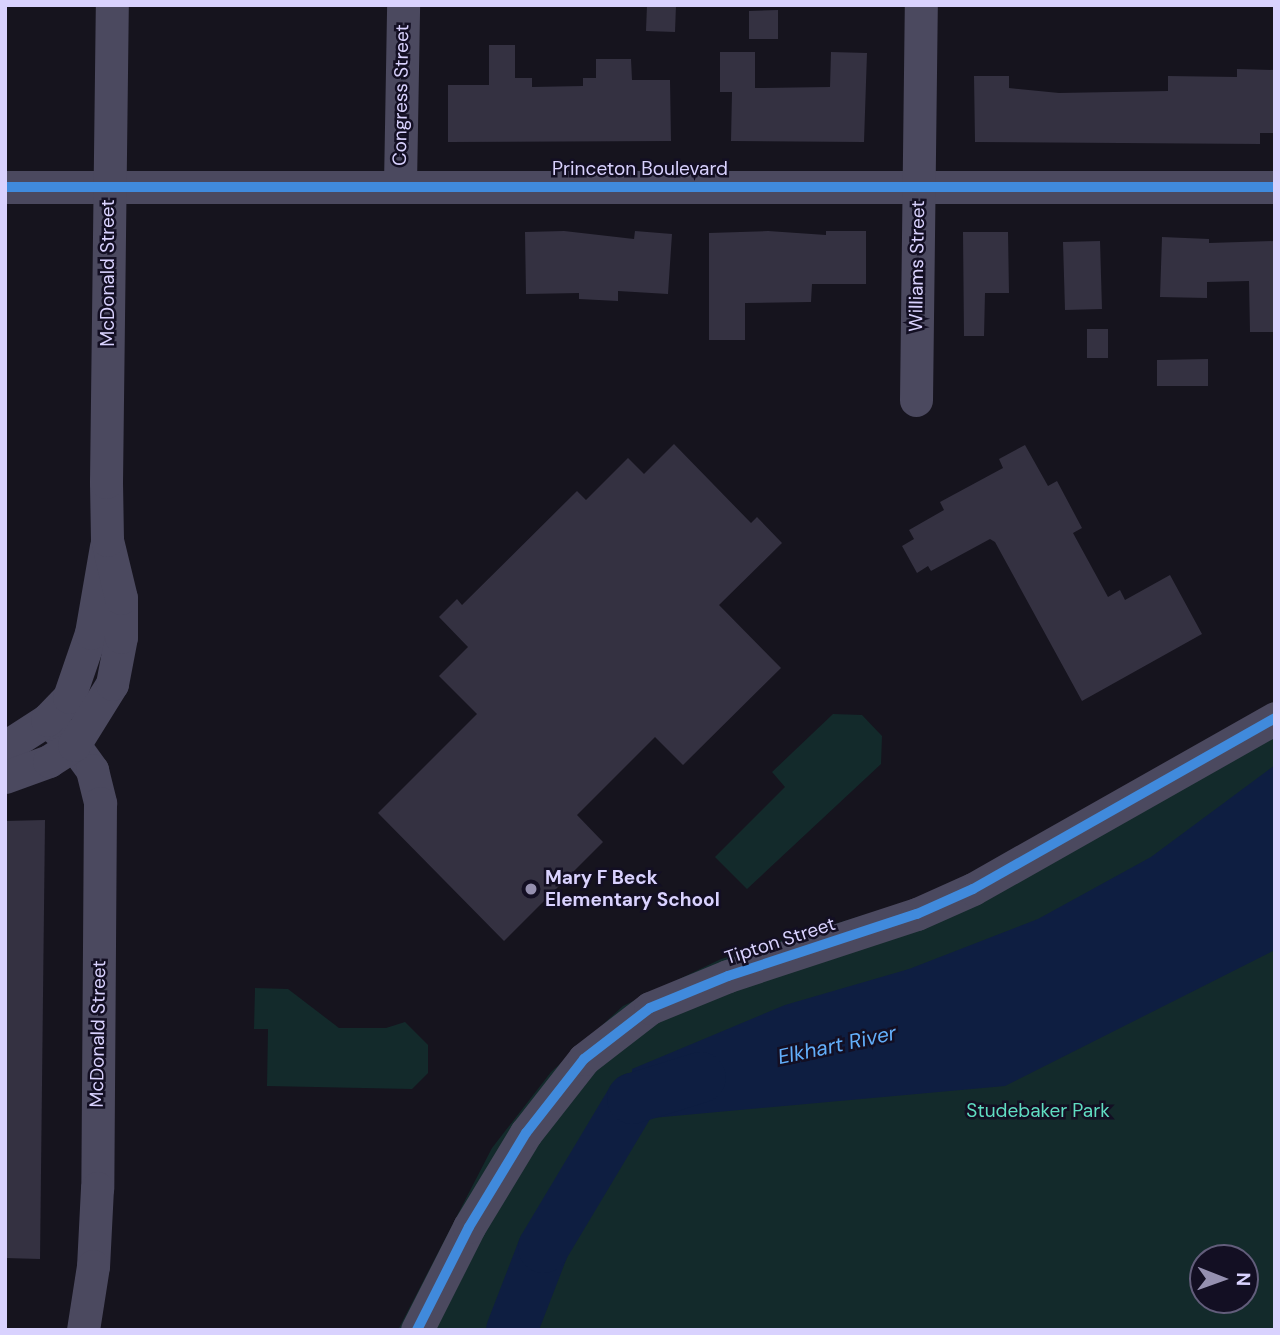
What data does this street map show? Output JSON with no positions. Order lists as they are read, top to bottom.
{
  "streets": {
    "street": [
      "Congress Street",
      "Princeton Boulevard",
      "Williams Street",
      "McDonald Street",
      "Tipton Street"
    ]
  },
  "crossings": [
    ["Congress Street", "Princeton Boulevard"],
    ["Princeton Boulevard", "Williams Street"],
    ["Princeton Boulevard", "McDonald Street"]
  ],
  "water": ["Elkhart River"],
  "parks": ["Studebaker Park"],
  "places": ["Mary F Beck Elementary School"],
  "north": "right"
}
